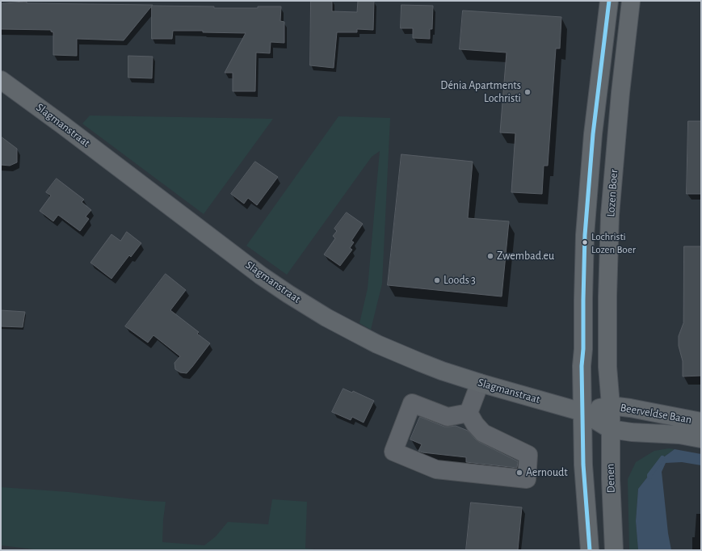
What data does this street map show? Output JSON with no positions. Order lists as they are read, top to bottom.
{
  "streets": {
    "main road": [
      "Slagmanstraat",
      "Lozen Boer",
      "Beerveldse Baan",
      "Denen"
    ]
  },
  "crossings": [
    ["Slagmanstraat", "Lozen Boer"],
    ["Slagmanstraat", "Beerveldse Baan"],
    ["Slagmanstraat", "Denen"],
    ["Lozen Boer", "Beerveldse Baan"],
    ["Lozen Boer", "Denen"],
    ["Beerveldse Baan", "Denen"]
  ],
  "places": [
    "Dénia Apartments Lochristi",
    "Lochristi Lozen Boer",
    "Zwembad.eu",
    "Loods 3",
    "Aernoudt"
  ]
}
